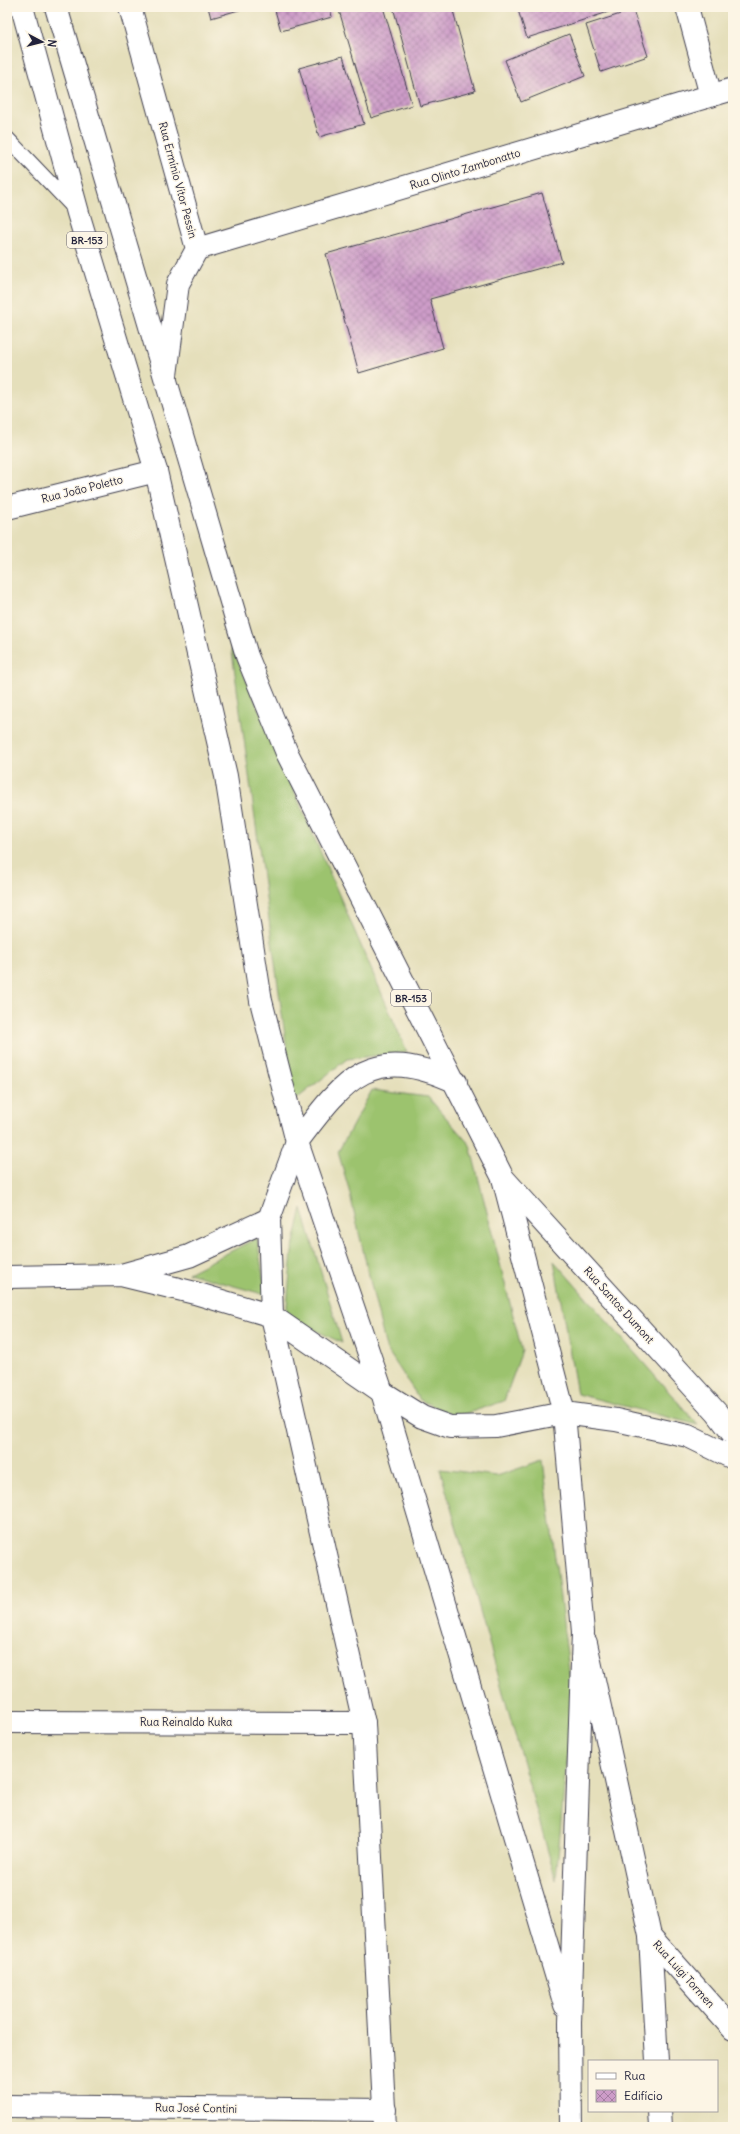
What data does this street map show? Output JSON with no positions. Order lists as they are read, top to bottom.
{
  "streets": {
    "main road": [
      "Rua Olinto Zambonatto",
      "Rua Ermínio Vítor Pessin",
      "BR-153",
      "Rua João Poletto",
      "Rua Santos Dumont",
      "Rua Reinaldo Kuka",
      "Rua Luigi Tormen",
      "Rua José Contini"
    ]
  },
  "crossings": [
    ["Rua Olinto Zambonatto", "Rua Ermínio Vítor Pessin"],
    ["Rua Ermínio Vítor Pessin", "BR-153"],
    ["BR-153", "Rua João Poletto"],
    ["BR-153", "Rua Santos Dumont"]
  ],
  "legend": ["Rua", "Edifício"],
  "north": "right"
}
